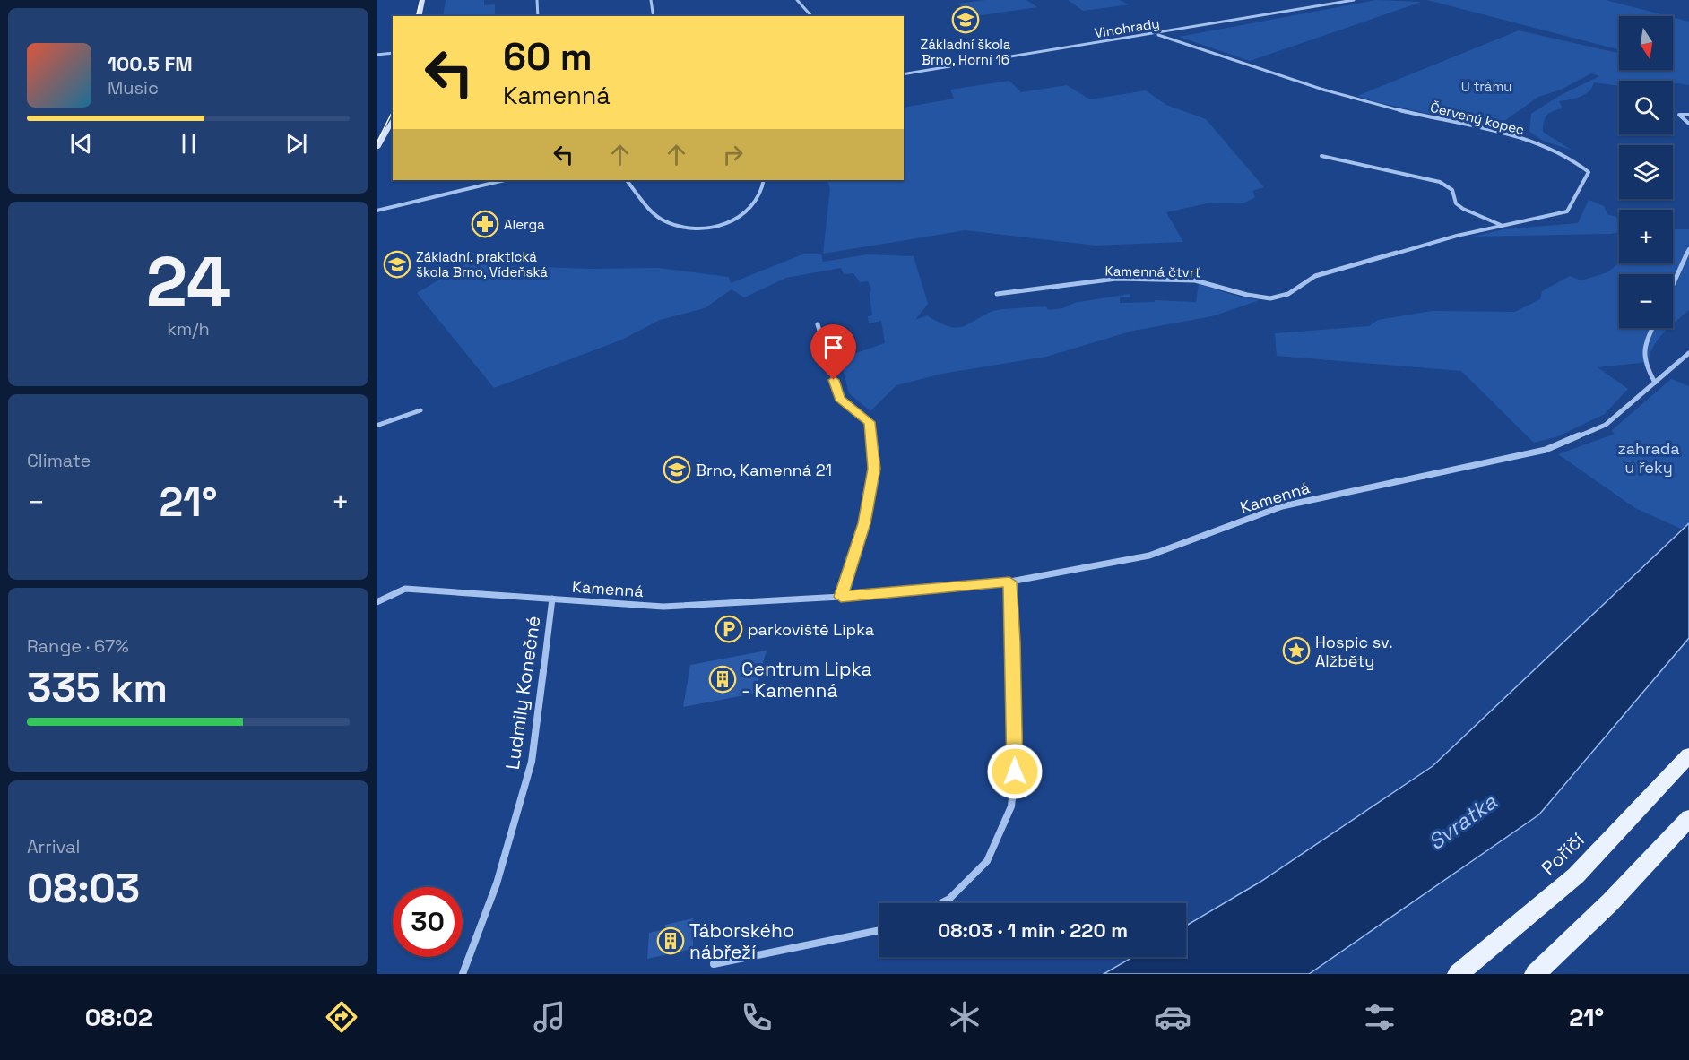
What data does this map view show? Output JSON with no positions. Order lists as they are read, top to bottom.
{
  "streets": {
    "main road": ["Poříčí"],
    "street": [
      "Vinohrady",
      "Červený kopec",
      "Kamenná čtvrť",
      "Kamenná",
      "Ludmily Konečné"
    ]
  },
  "crossings": [
    ["Vinohrady", "Červený kopec"],
    ["Červený kopec", "Kamenná čtvrť"],
    ["Kamenná", "Ludmily Konečné"]
  ],
  "water": ["Svratka"],
  "parks": ["U trámu", "zahrada u řeky"],
  "places": {
    "school or university": ["Základní škola Brno, Horní 16", "Základní, praktická škola Brno, Vídeňská", "Brno, Kamenná 21"],
    "pharmacy": ["Alerga"],
    "parking": ["parkoviště Lipka"],
    "place": ["Hospic sv. Alžběty"],
    "building": ["Centrum Lipka - Kamenná", "Táborského nábřeží"]
  },
  "north": "bottom",
  "page": {
    "map_buttons": ["+", "−"],
    "turn": ["60 m", "Kamenná"],
    "song": ["100.5 FM", "Music"],
    "tile": [
      ["24", "km/h"],
      "Climate",
      ["Range · 67%", "335 km"],
      ["Arrival", "08:03"]
    ],
    "heat": ["−", "21°", "+"],
    "limit": "30",
    "trip": "08:03 · 1 min · 220 m",
    "tabs": ["08:02", "21°"]
  }
}
